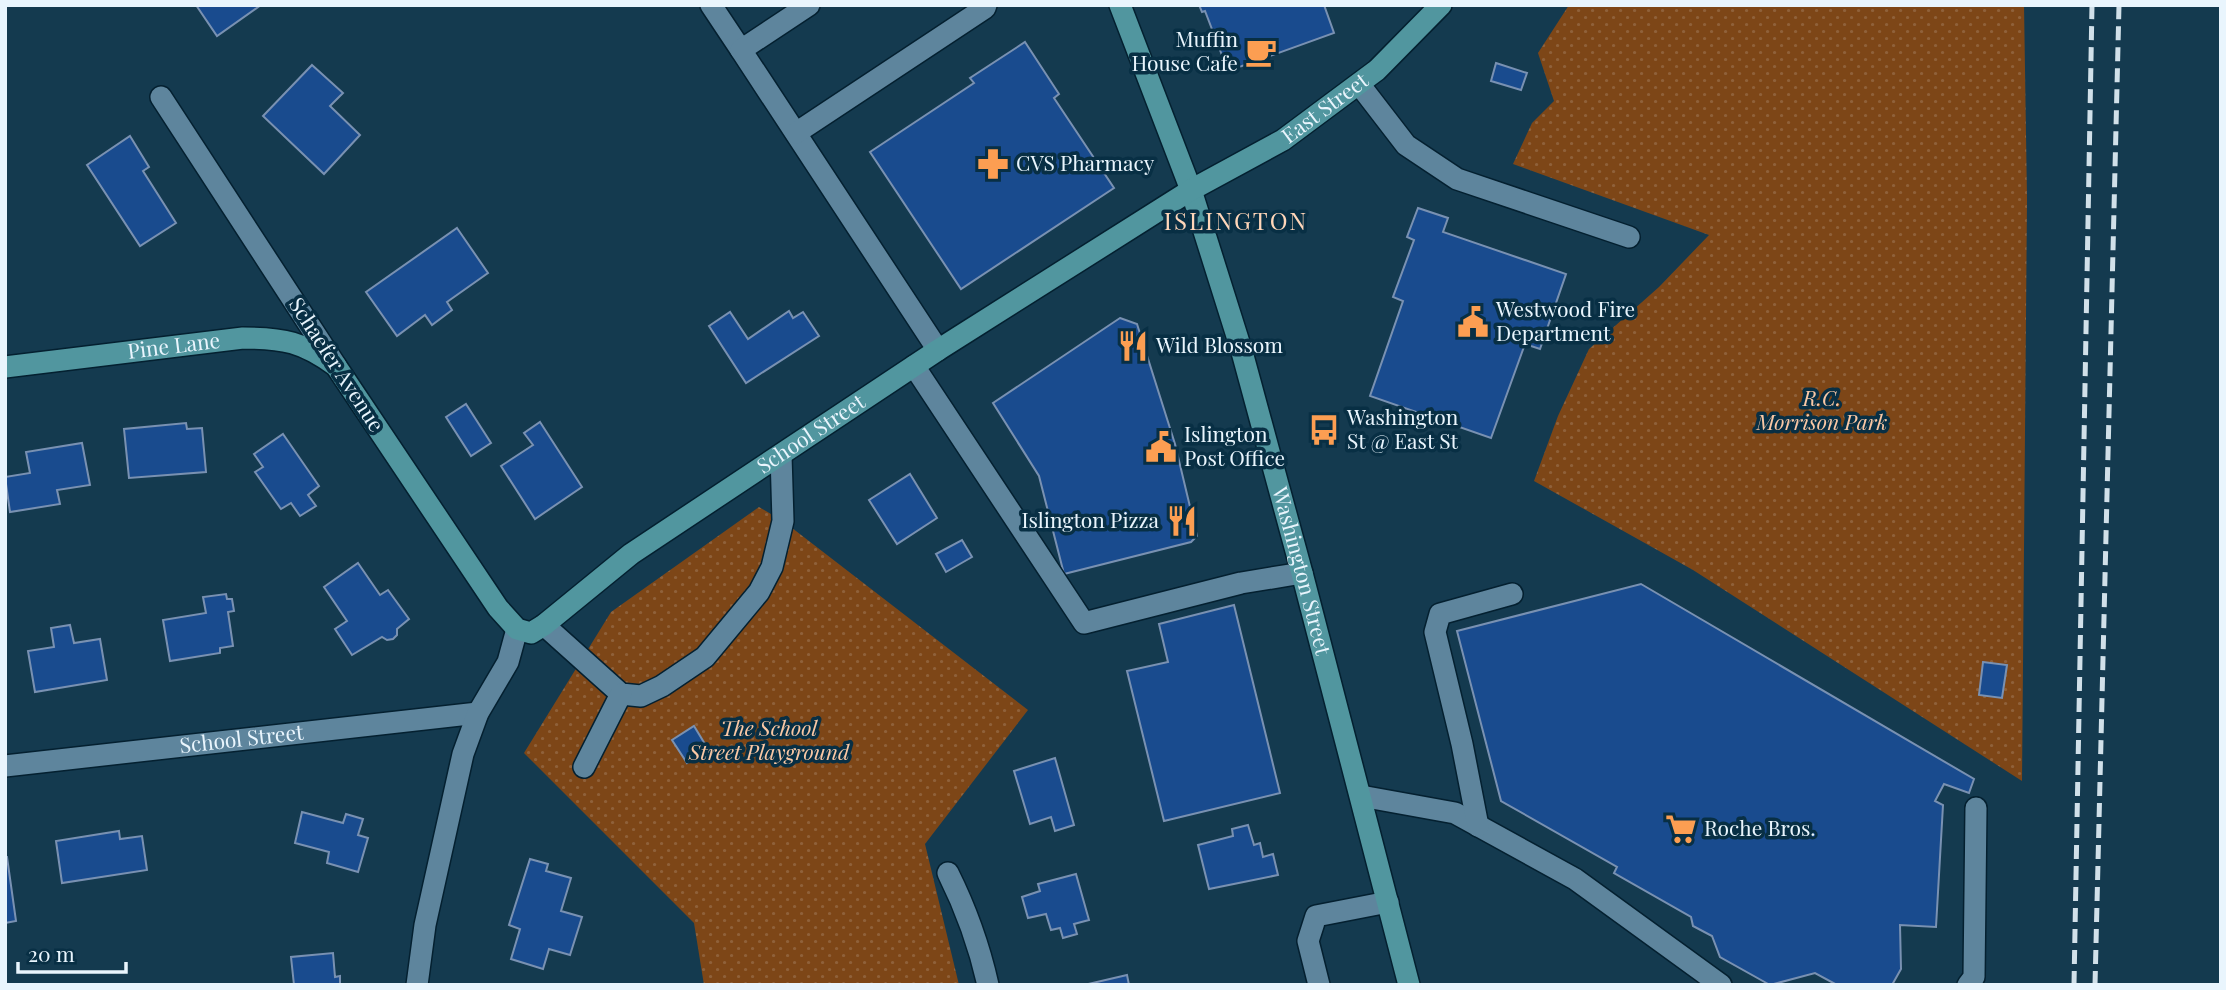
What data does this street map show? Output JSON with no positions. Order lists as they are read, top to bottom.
{
  "streets": {
    "street": [
      "East Street",
      "Pine Lane",
      "Schaefer Avenue",
      "School Street",
      "Washington Street"
    ]
  },
  "crossings": [
    ["East Street", "School Street"],
    ["East Street", "Washington Street"],
    ["Pine Lane", "Schaefer Avenue"],
    ["School Street", "Washington Street"]
  ],
  "districts": ["ISLINGTON"],
  "parks": ["R.C. Morrison Park", "The School Street Playground"],
  "places": {
    "cafe": ["Muffin House Cafe"],
    "pharmacy": ["CVS Pharmacy"],
    "public building": ["Westwood Fire Department", "Islington Post Office"],
    "restaurant": ["Wild Blossom", "Islington Pizza"],
    "bus stop": ["Washington St @ East St"],
    "supermarket": ["Roche Bros."]
  },
  "scale_bar": "20 m"
}
